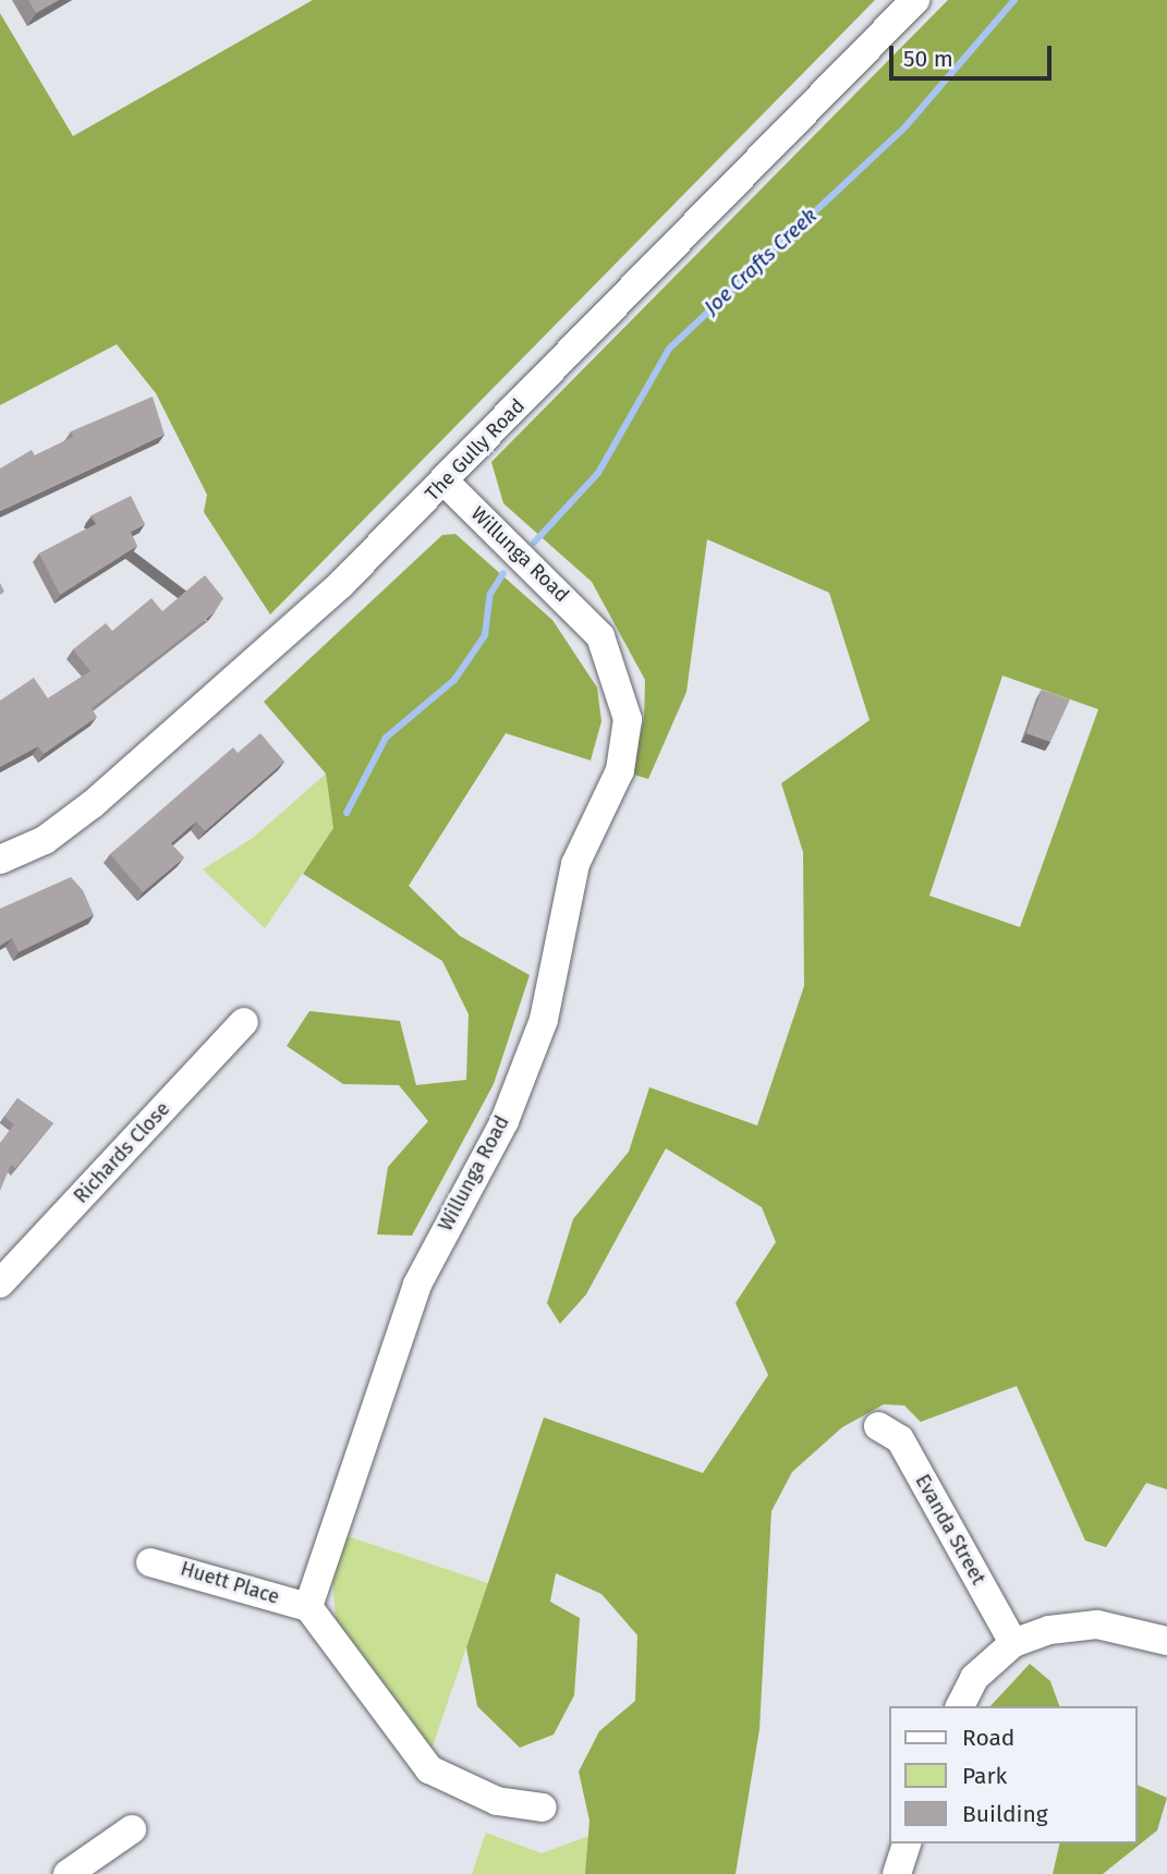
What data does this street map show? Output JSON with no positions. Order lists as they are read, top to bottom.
{
  "streets": {
    "street": [
      "The Gully Road",
      "Willunga Road",
      "Richards Close",
      "Evanda Street",
      "Huett Place"
    ]
  },
  "crossings": [
    ["The Gully Road", "Willunga Road"],
    ["Willunga Road", "Huett Place"]
  ],
  "water": ["Joe Crafts Creek"],
  "legend": ["Road", "Park", "Building"],
  "scale_bar": "50 m"
}
